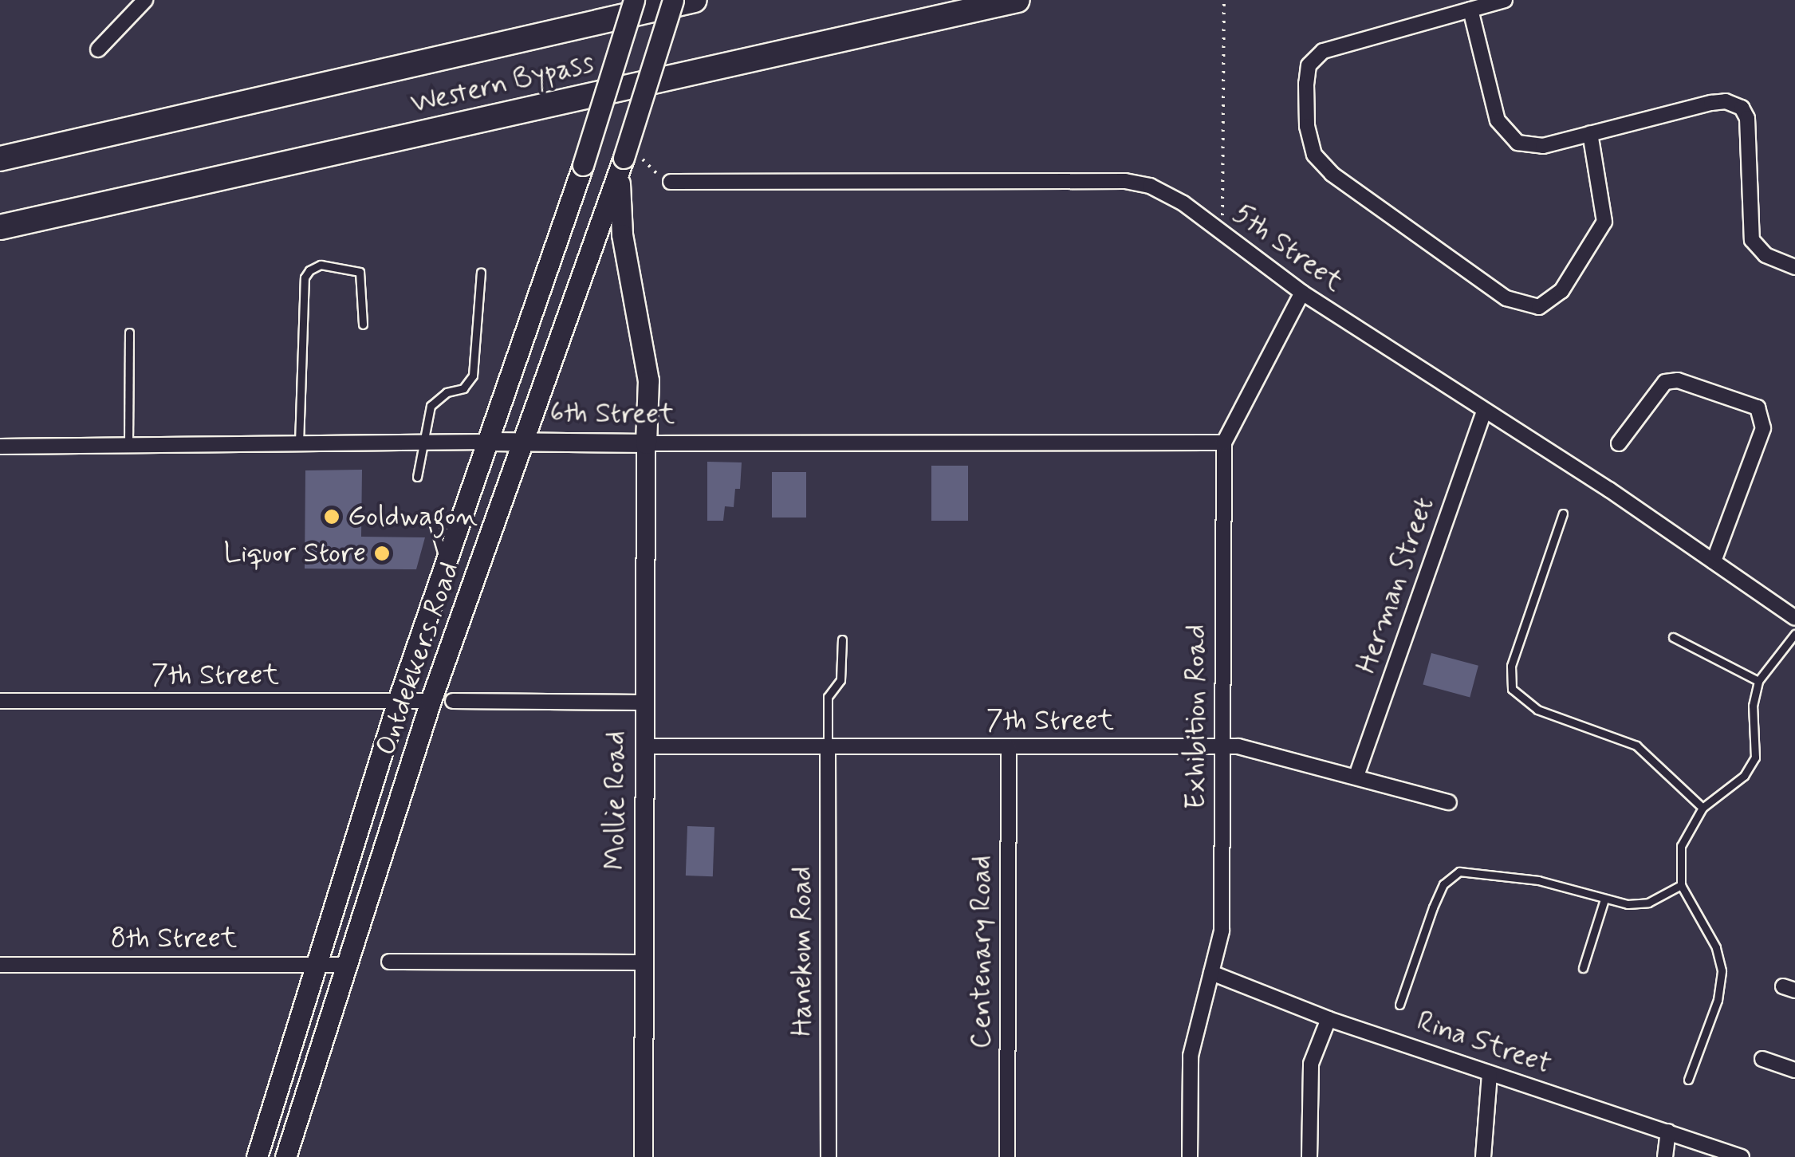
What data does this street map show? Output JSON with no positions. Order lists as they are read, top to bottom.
{
  "streets": {
    "highway": ["Western Bypass"],
    "main road": ["6th Street", "Ontdekkers Road", "Mollie Road"],
    "street": [
      "5th Street",
      "Herman Street",
      "7th Street",
      "Exhibition Road",
      "8th Street",
      "Hanekom Road",
      "Centenary Road",
      "Rina Street"
    ]
  },
  "crossings": [
    ["5th Street", "Herman Street"],
    ["5th Street", "Exhibition Road"],
    ["6th Street", "Ontdekkers Road"],
    ["6th Street", "Exhibition Road"],
    ["6th Street", "Mollie Road"],
    ["Herman Street", "7th Street"],
    ["Ontdekkers Road", "7th Street"],
    ["Ontdekkers Road", "8th Street"],
    ["7th Street", "Exhibition Road"],
    ["7th Street", "Mollie Road"],
    ["7th Street", "Hanekom Road"],
    ["7th Street", "Centenary Road"],
    ["Exhibition Road", "Rina Street"]
  ],
  "places": ["Goldwagon", "Liquor Store"]
}
